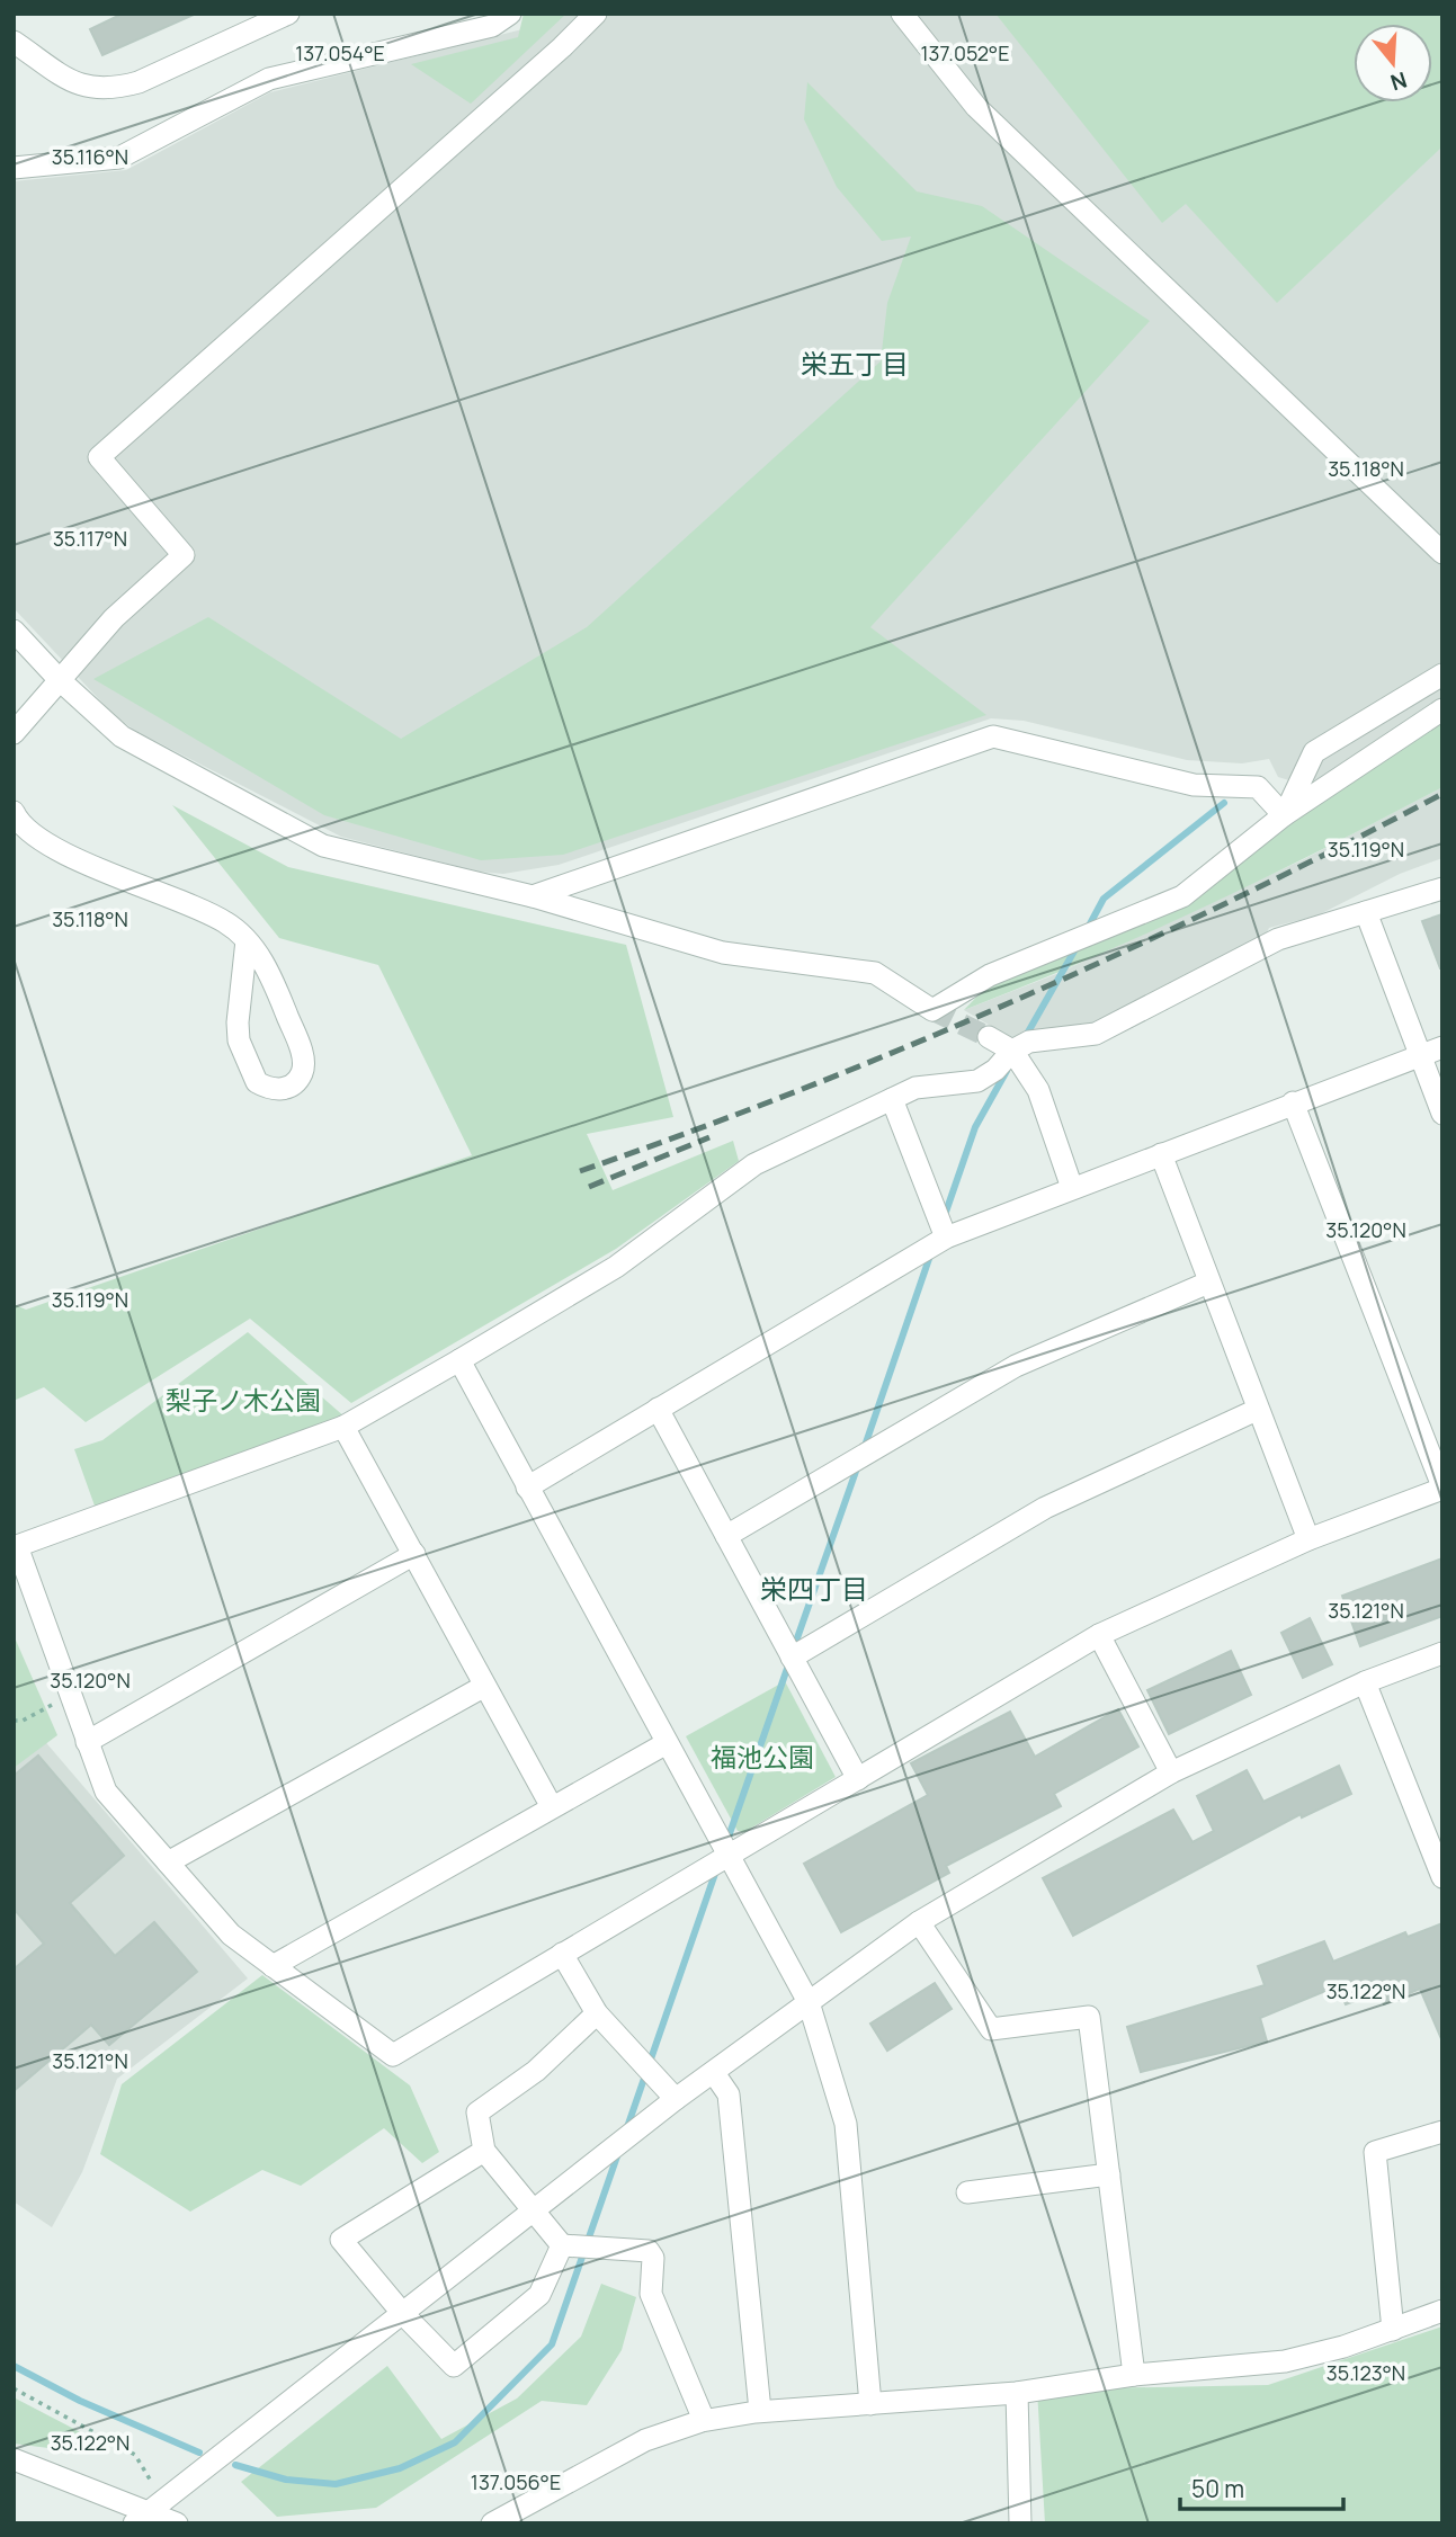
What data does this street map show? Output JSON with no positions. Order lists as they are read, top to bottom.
{
  "districts": ["栄五丁目", "栄四丁目"],
  "parks": ["梨子ノ木公園", "福池公園"],
  "scale_bar": "50 m",
  "north": "bottom",
  "coordinates": [
    "137.054°E",
    "137.052°E",
    "35.116°N",
    "35.118°N",
    "35.117°N",
    "35.119°N",
    "35.120°N",
    "35.121°N",
    "35.122°N",
    "35.123°N",
    "137.056°E"
  ]
}
